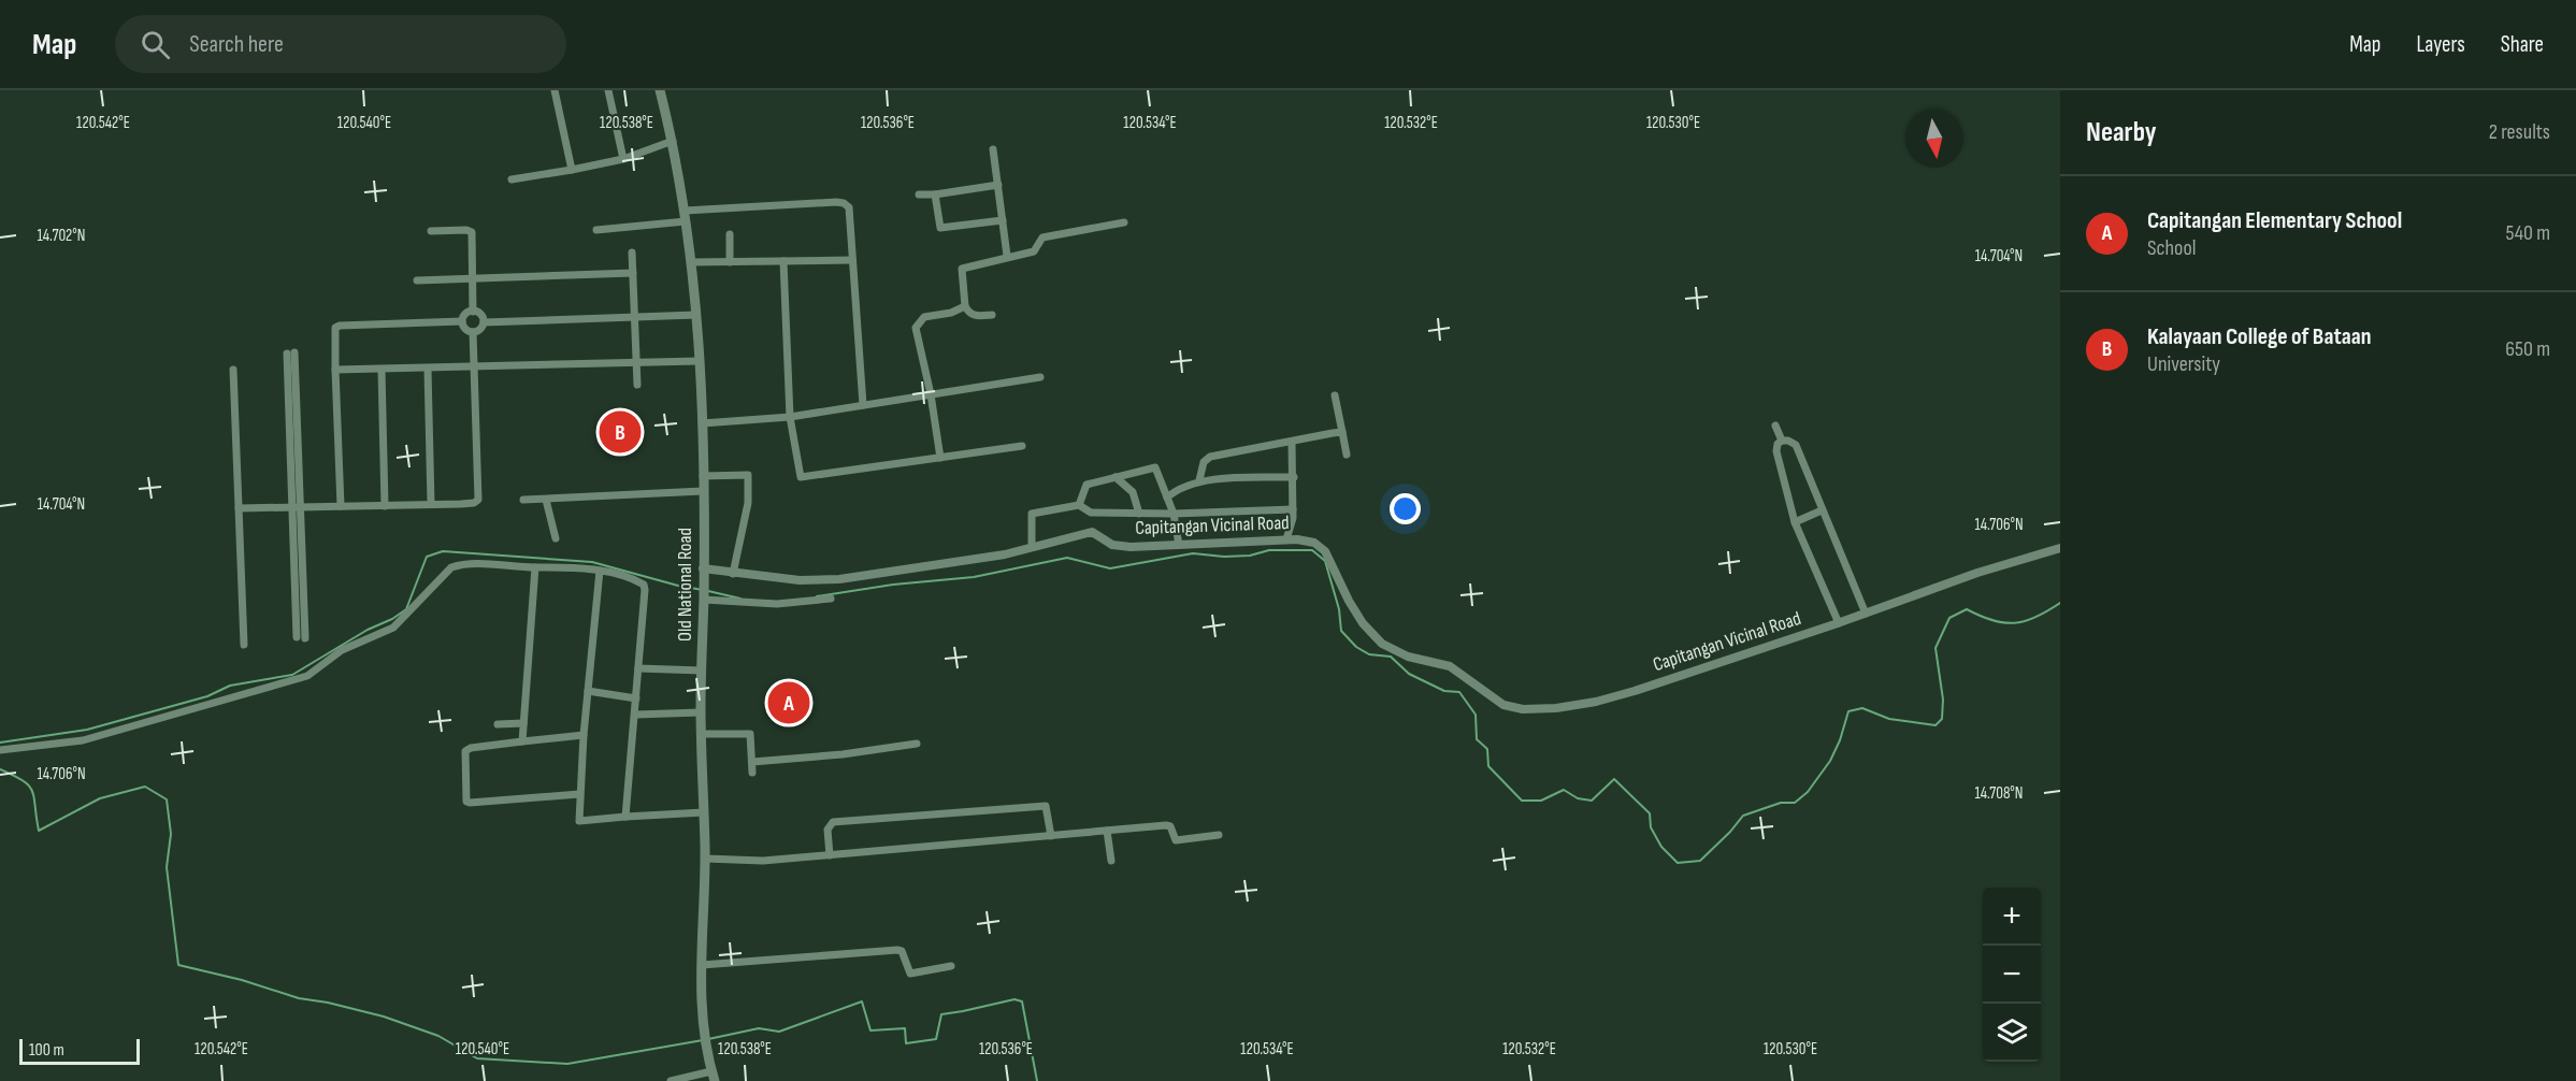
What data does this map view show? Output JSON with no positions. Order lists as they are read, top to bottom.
{
  "streets": {
    "main road": ["Old National Road"],
    "street": ["Capitangan Vicinal Road"]
  },
  "crossings": [
    ["Capitangan Vicinal Road", "Old National Road"]
  ],
  "scale_bar": "100 m",
  "north": "bottom",
  "page": {
    "header": "Map",
    "search": "Search here",
    "nav": ["Map", "Layers", "Share"],
    "heading": ["Nearby", "2 results"],
    "list": [
      {
        "mark": "A",
        "name": "Capitangan Elementary School",
        "note": "School",
        "value": "540 m"
      },
      {
        "mark": "B",
        "name": "Kalayaan College of Bataan",
        "note": "University",
        "value": "650 m"
      }
    ],
    "pins": ["B", "A"],
    "map_buttons": ["+", "−"],
    "scale": "100 m"
  },
  "coordinates": [
    "120.542°E",
    "120.540°E",
    "120.538°E",
    "120.536°E",
    "120.534°E",
    "120.532°E",
    "120.530°E",
    "14.702°N",
    "14.704°N",
    "14.706°N",
    "14.708°N"
  ]
}
